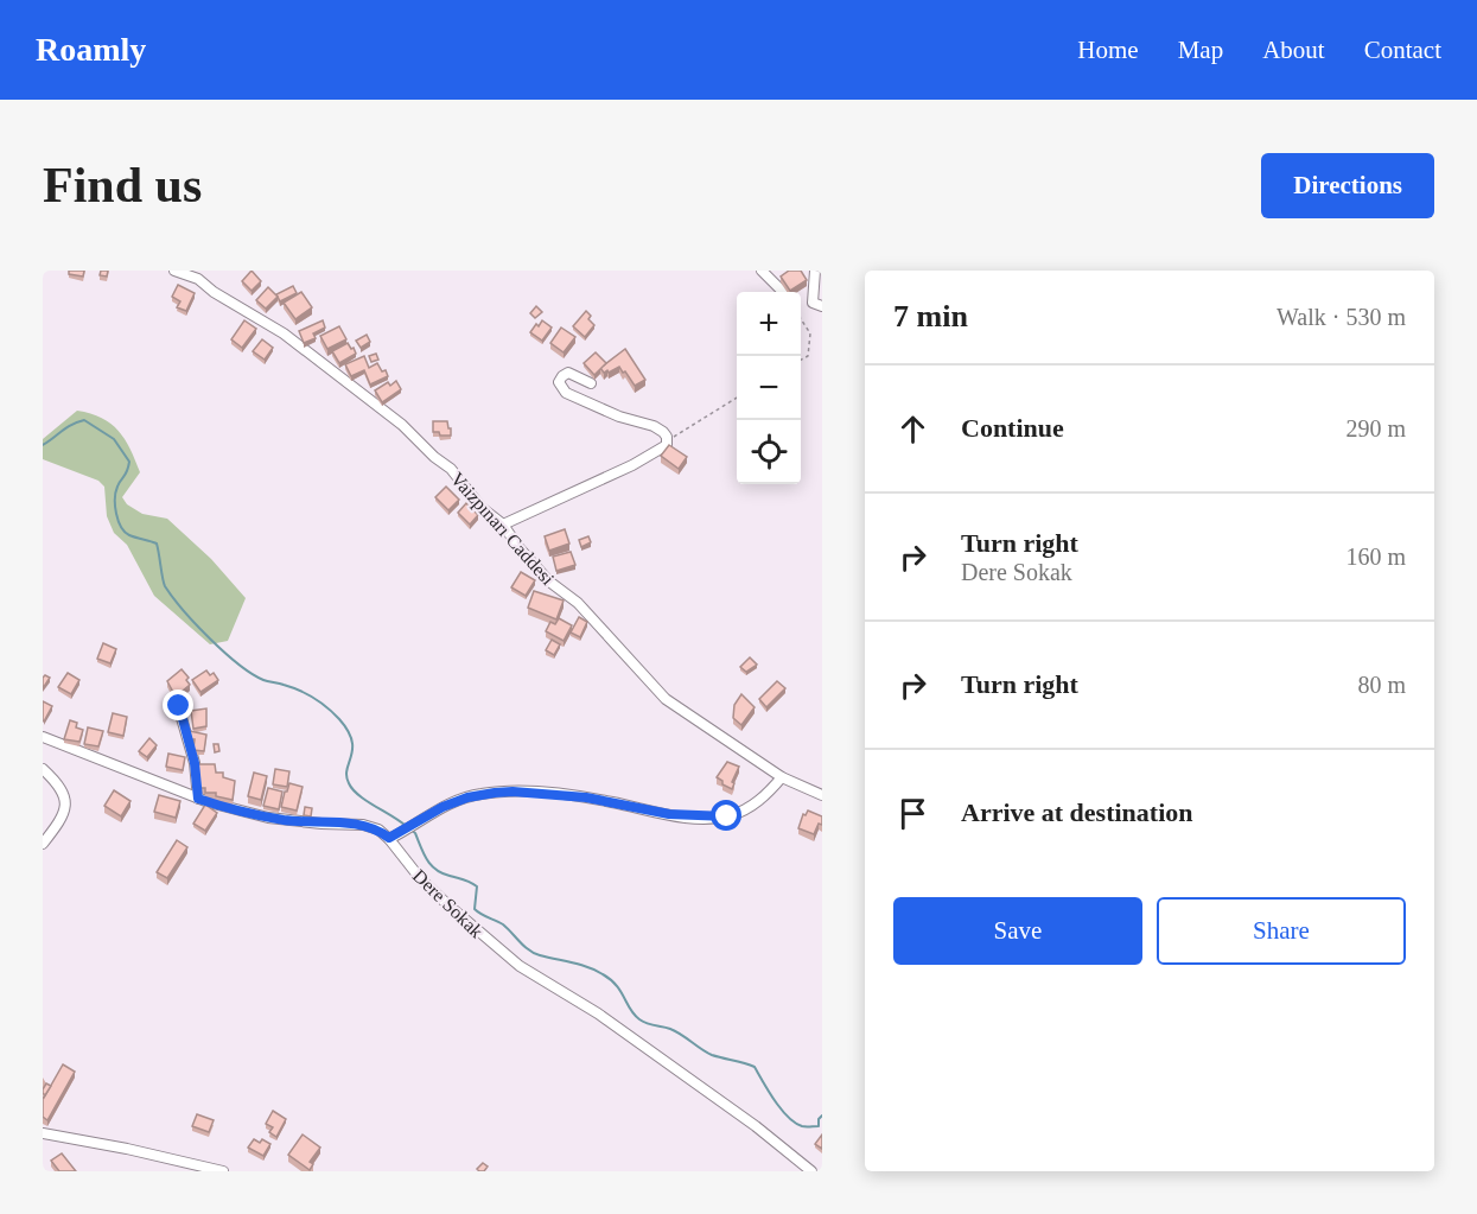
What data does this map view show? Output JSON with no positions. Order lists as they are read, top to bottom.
{
  "streets": {
    "street": ["Vaizpınarı Caddesi", "Dere Sokak"]
  },
  "page": {
    "header": "Roamly",
    "nav": [
      "Home",
      "Map",
      "About",
      "Contact"
    ],
    "buttons": [
      "Directions",
      ["Save", "Share"]
    ],
    "title": "Find us",
    "heading": ["7 min", "Walk · 530 m"],
    "map_buttons": ["+", "−"],
    "list": [
      ["Continue", "290 m"],
      ["Turn right", "Dere Sokak", "160 m"],
      ["Turn right", "80 m"],
      "Arrive at destination"
    ]
  }
}
